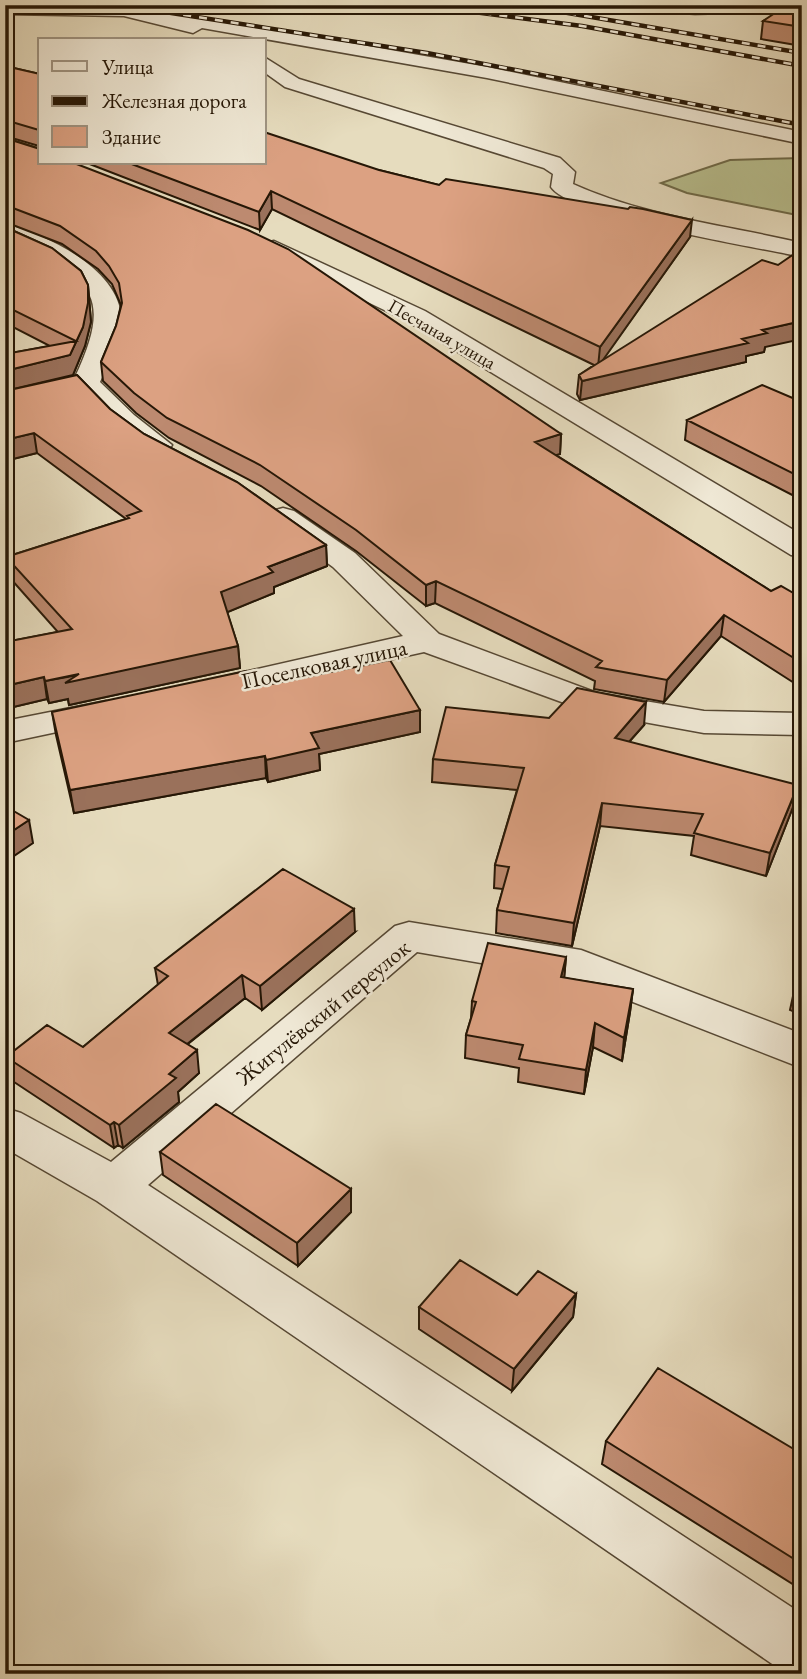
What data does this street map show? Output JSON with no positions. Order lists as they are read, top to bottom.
{
  "streets": {
    "street": ["Песчаная улица", "Поселковая улица", "Жигулёвский переулок"]
  },
  "legend": ["Улица", "Железная дорога", "Здание"]
}
